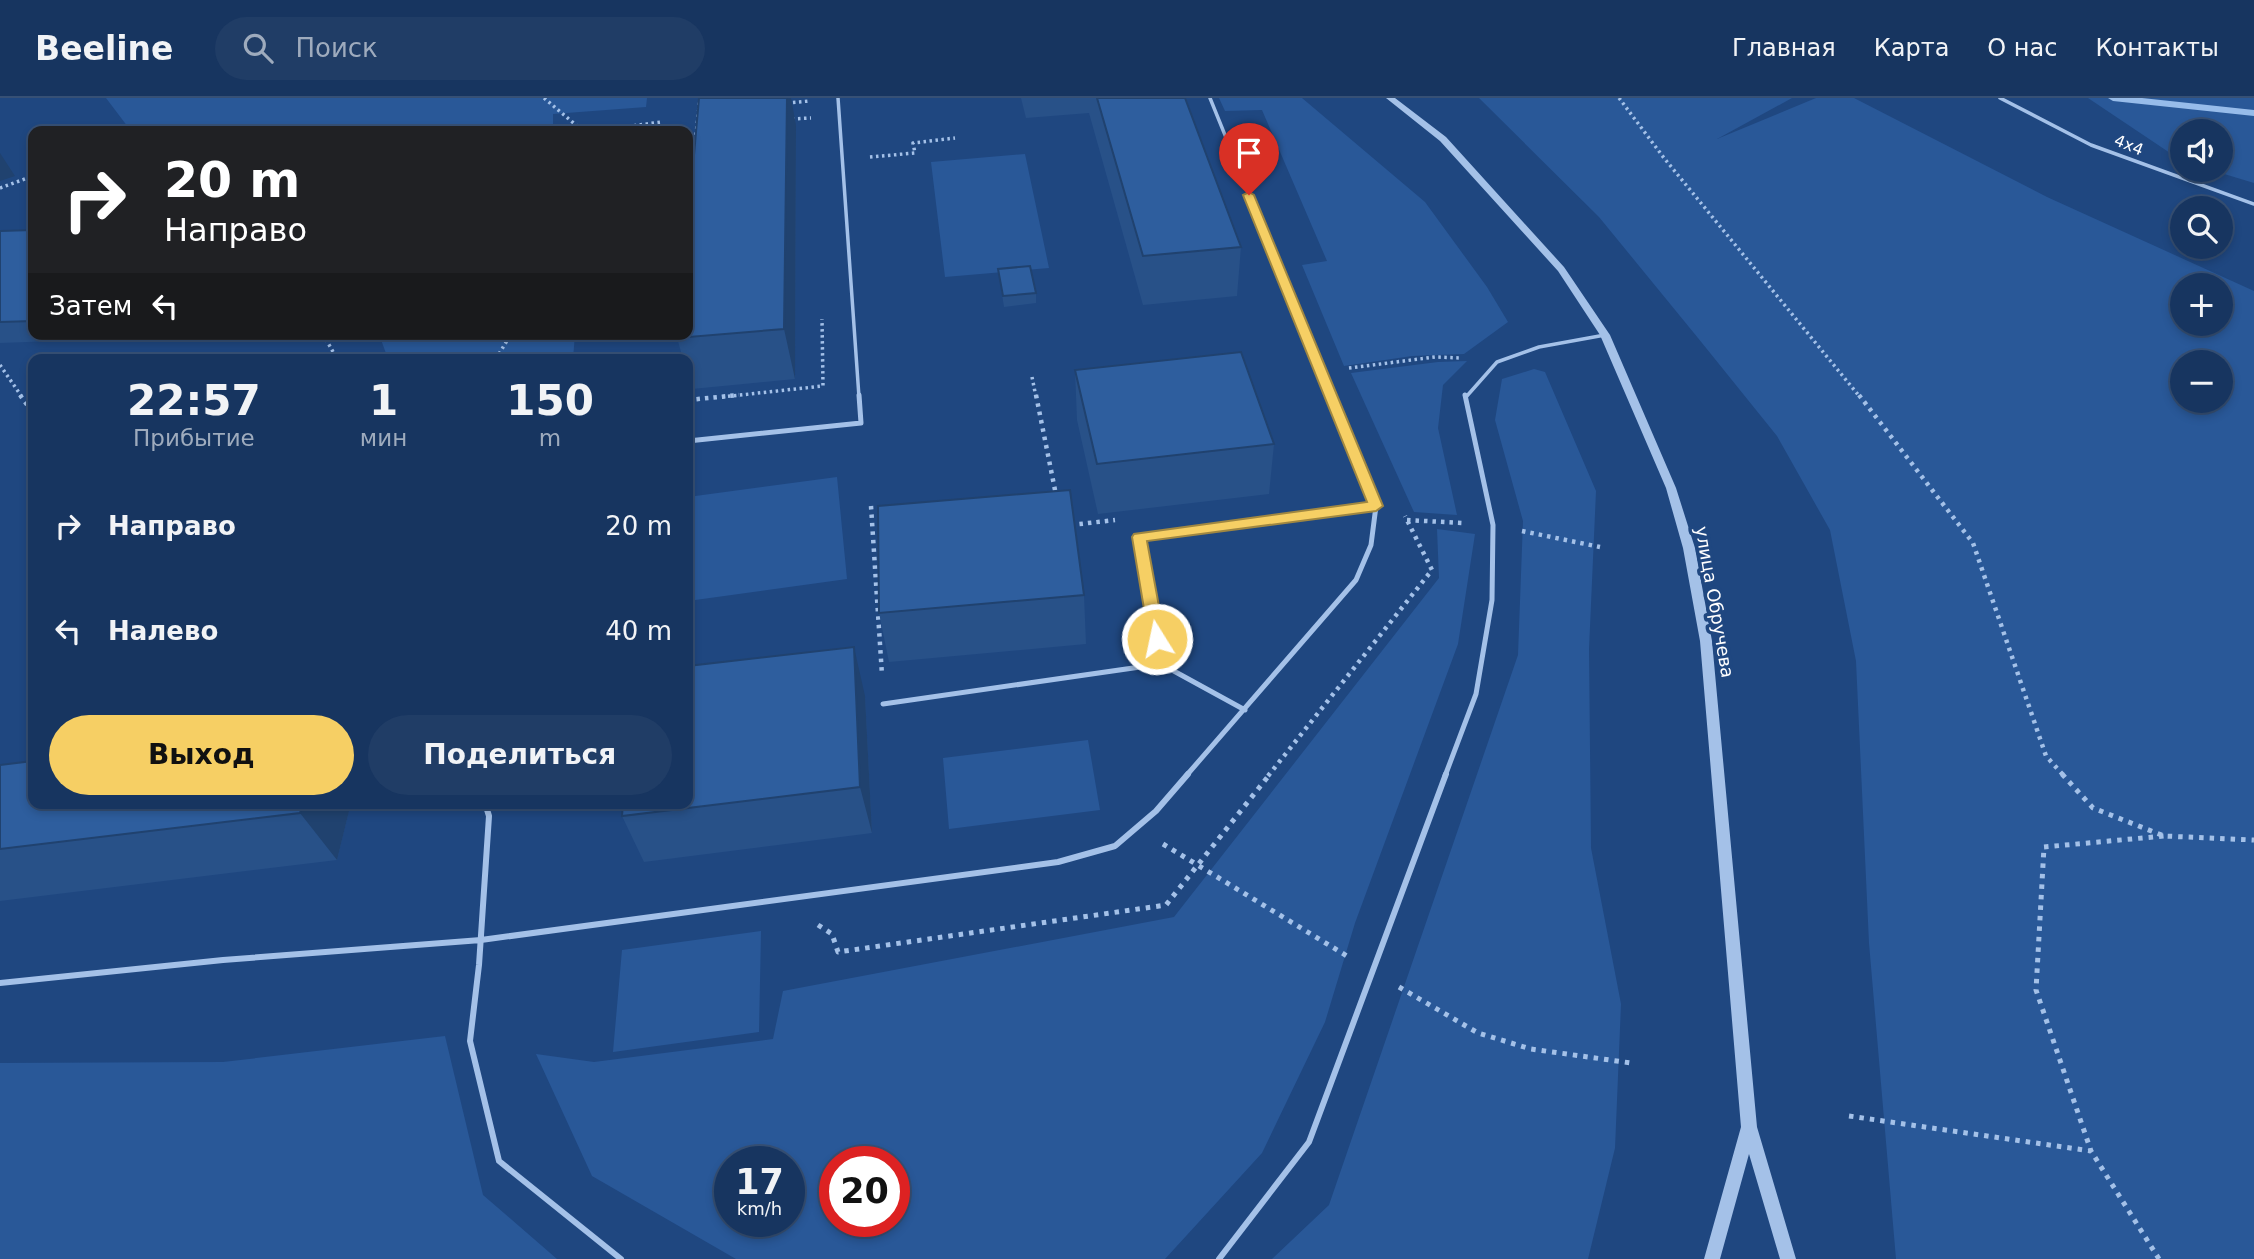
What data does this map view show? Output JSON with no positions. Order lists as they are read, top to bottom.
{
  "streets": {
    "street": ["улица Обручева"],
    "lane": ["4x4"]
  },
  "page": {
    "header": "Beeline",
    "search": "Поиск",
    "nav": [
      "Главная",
      "Карта",
      "О нас",
      "Контакты"
    ],
    "map_buttons": ["+", "−"],
    "turn": ["20 m", "Направо"],
    "then": "Затем",
    "eta": [
      "22:57",
      "Прибытие",
      "1",
      "мин",
      "150",
      "m"
    ],
    "list": [
      {
        "name": "Направо",
        "value": "20 m"
      },
      {
        "name": "Налево",
        "value": "40 m"
      }
    ],
    "buttons": ["Выход", "Поделиться"],
    "speed": "17 km/h",
    "limit": "20"
  }
}
